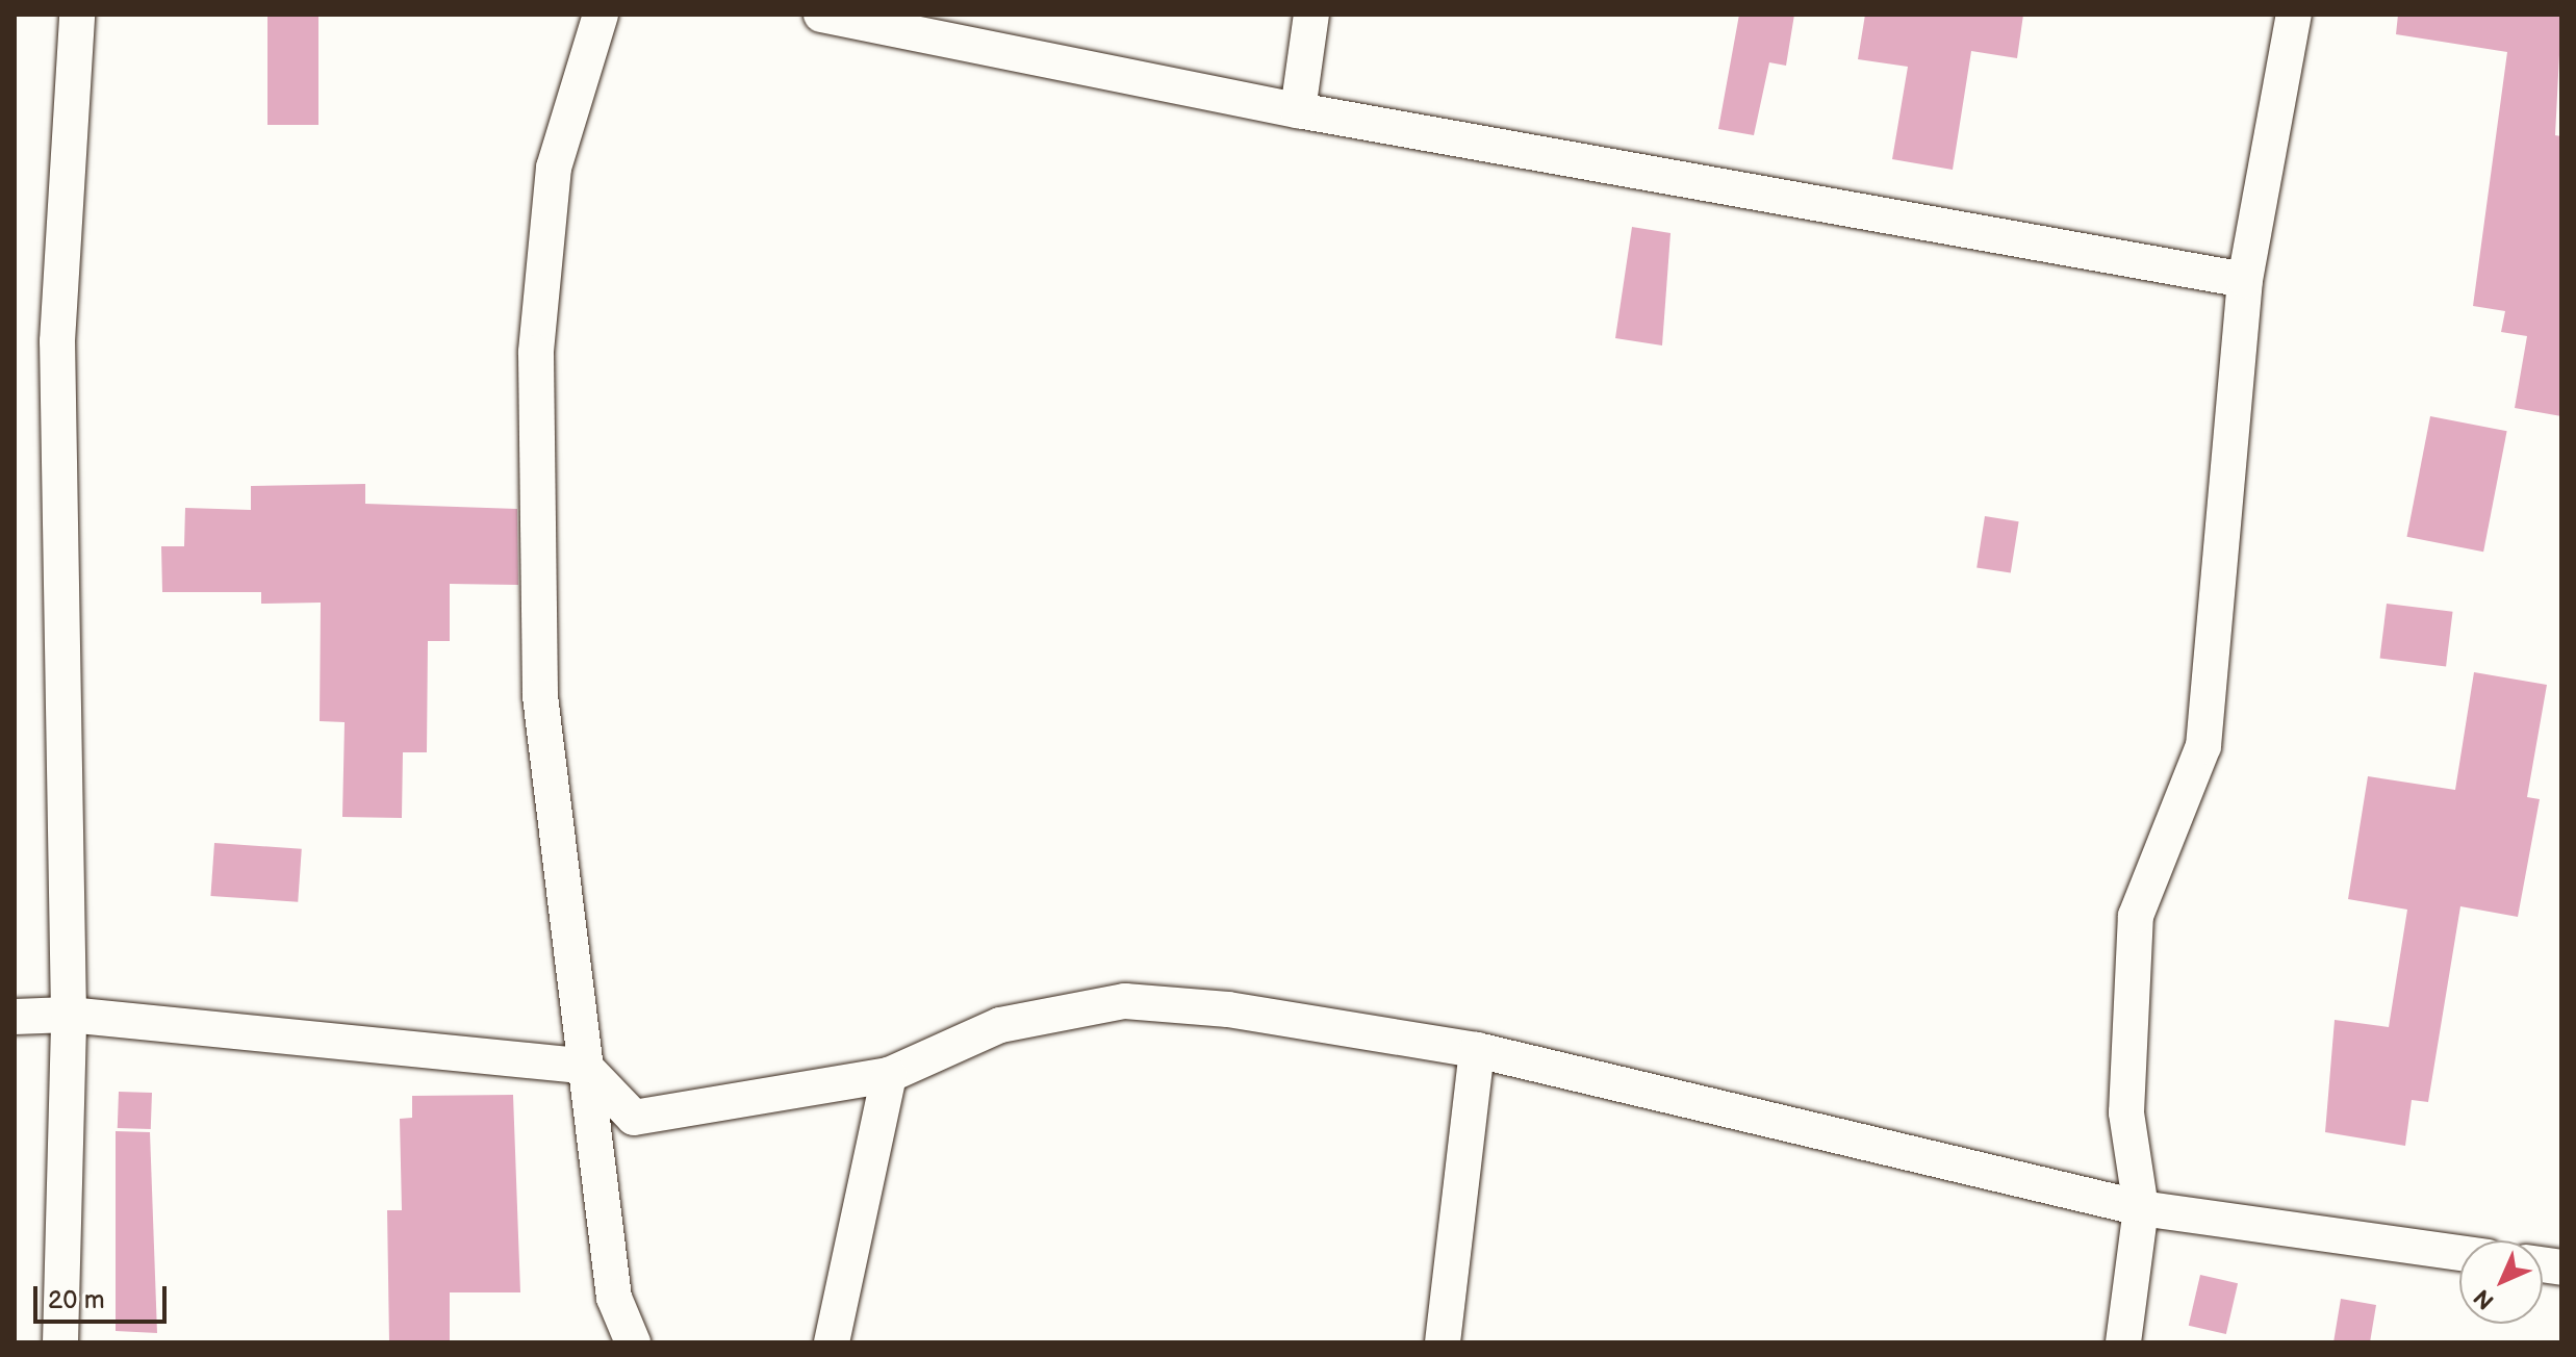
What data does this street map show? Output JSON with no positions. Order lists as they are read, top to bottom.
{
  "scale_bar": "20 m",
  "north": "bottom left"
}
